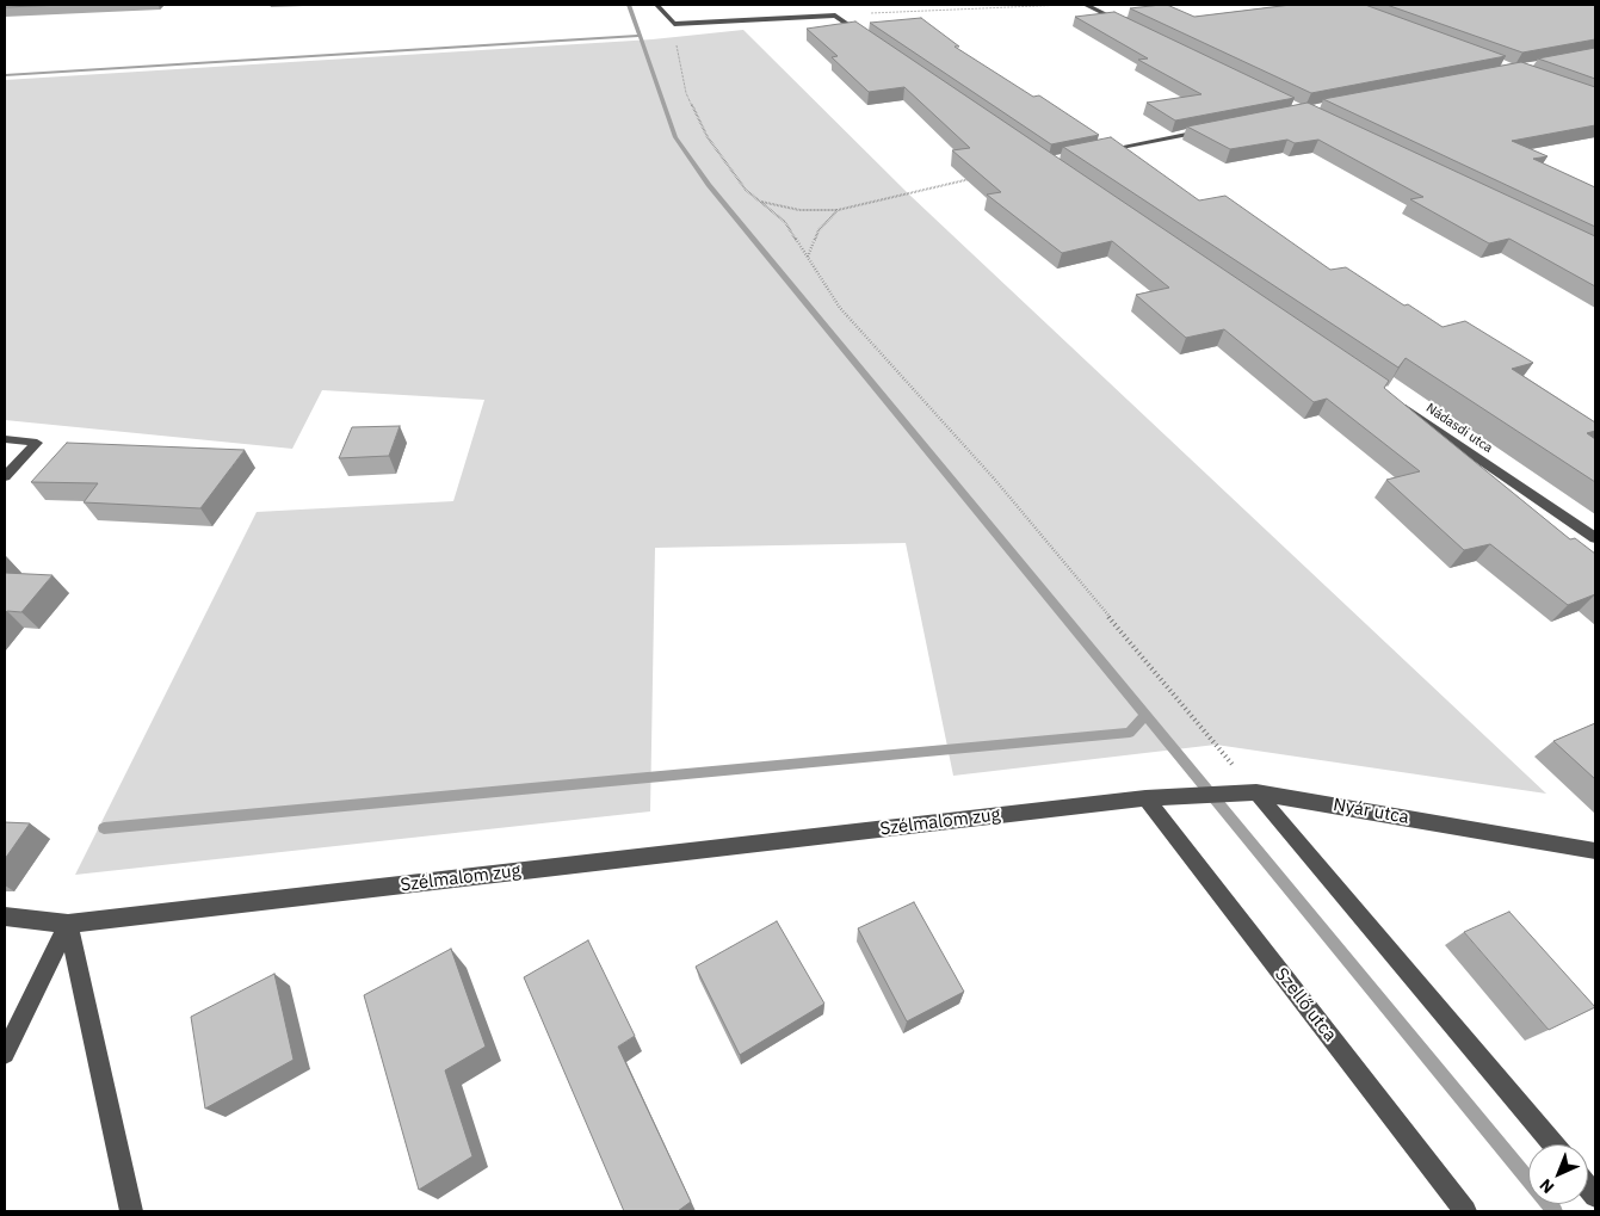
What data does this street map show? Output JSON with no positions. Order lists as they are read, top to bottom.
{
  "streets": {
    "street": [
      "Nádasdi utca",
      "Nyár utca",
      "Szélmalom zug",
      "Szellő utca"
    ]
  },
  "crossings": [
    ["Nyár utca", "Szélmalom zug"],
    ["Nyár utca", "Szellő utca"],
    ["Szélmalom zug", "Szellő utca"]
  ],
  "north": "bottom left"
}
